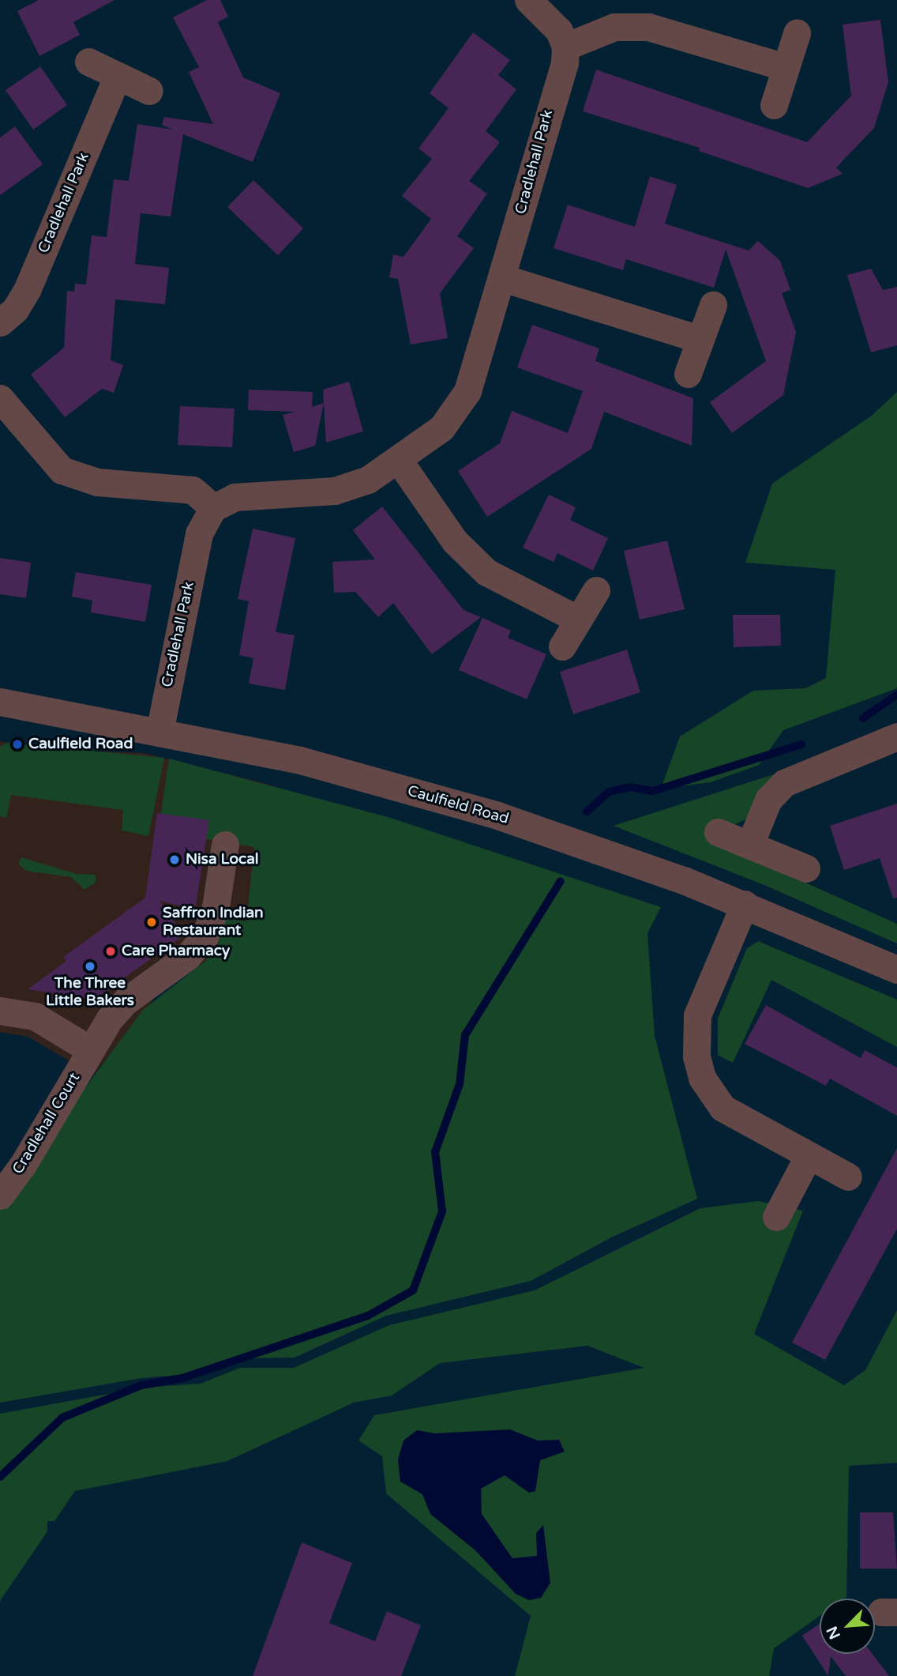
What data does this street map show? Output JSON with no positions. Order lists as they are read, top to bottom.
{
  "streets": {
    "street": ["Cradlehall Park", "Caulfield Road", "Cradlehall Court"]
  },
  "crossings": [
    ["Cradlehall Park", "Caulfield Road"]
  ],
  "places": [
    "Caulfield Road",
    "Nisa Local",
    "Saffron Indian Restaurant",
    "Care Pharmacy",
    "The Three Little Bakers"
  ],
  "north": "bottom left"
}
